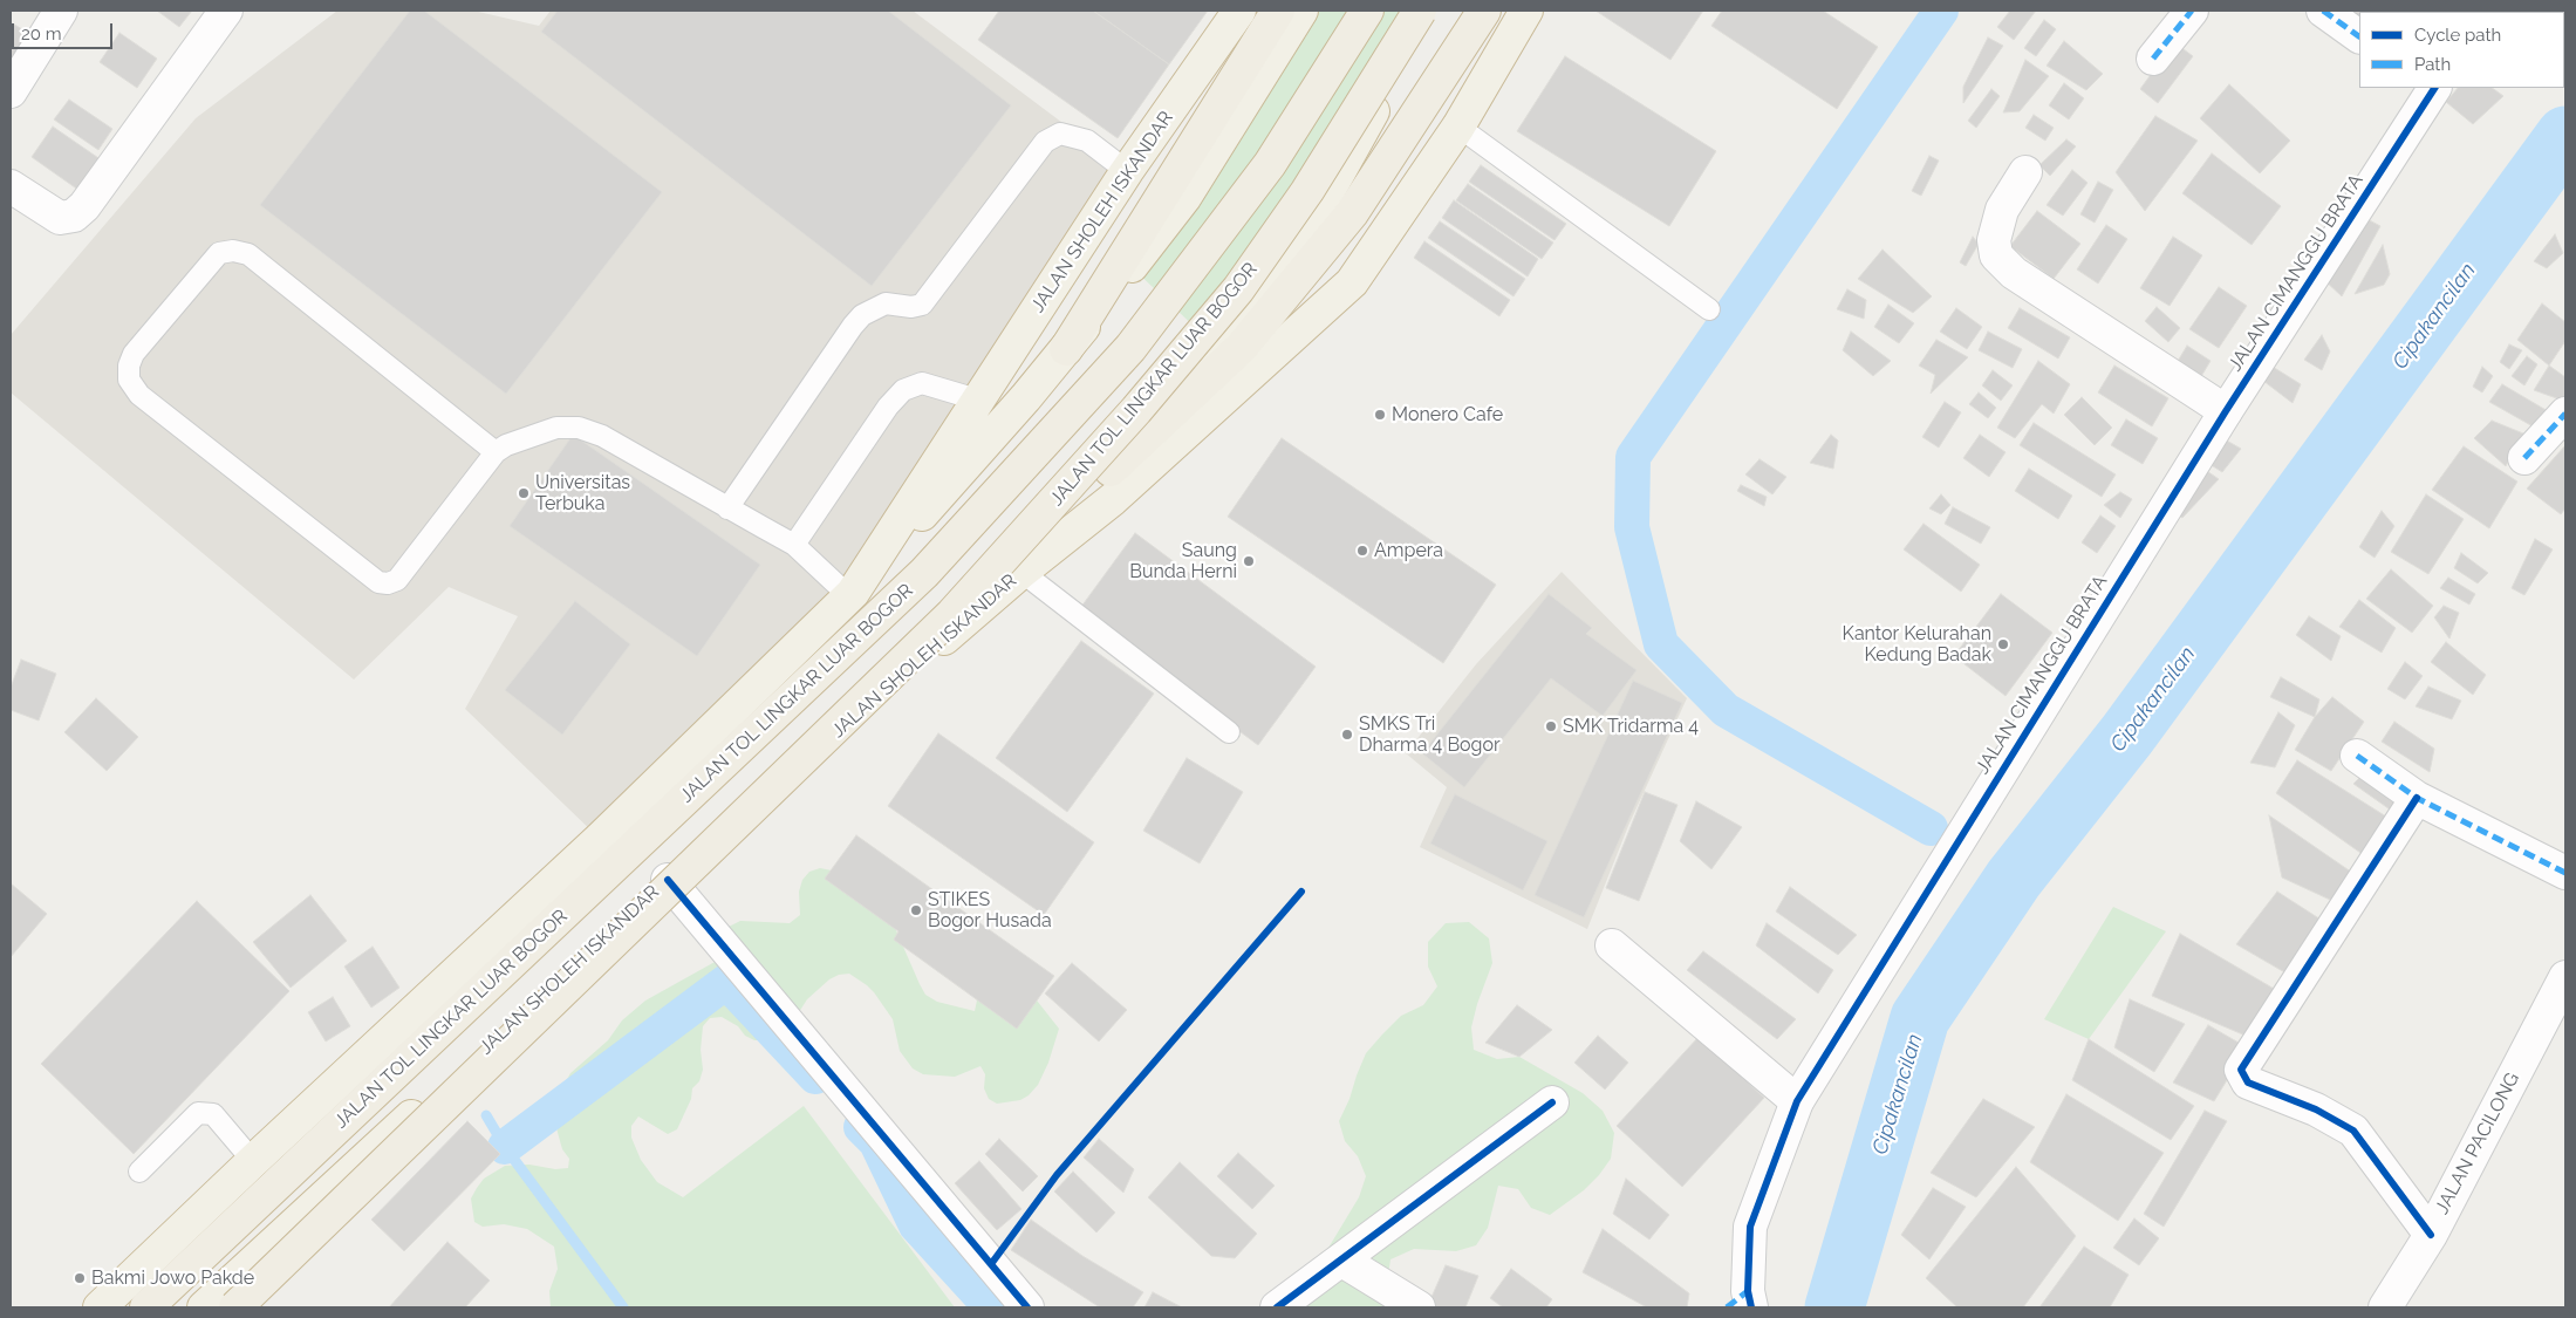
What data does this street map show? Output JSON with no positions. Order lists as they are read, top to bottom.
{
  "streets": {
    "highway": ["JALAN SHOLEH ISKANDAR", "JALAN TOL LINGKAR LUAR BOGOR"],
    "street": ["JALAN CIMANGGU BRATA", "JALAN PACILONG"]
  },
  "crossings": [
    ["JALAN SHOLEH ISKANDAR", "JALAN TOL LINGKAR LUAR BOGOR"]
  ],
  "water": ["Cipakancilan"],
  "places": [
    "Monero Cafe",
    "Universitas Terbuka",
    "Ampera",
    "Saung Bunda Herni",
    "Kantor Kelurahan Kedung Badak",
    "SMK Tridarma 4",
    "SMKS Tri Dharma 4 Bogor",
    "STIKES Bogor Husada",
    "Bakmi Jowo Pakde"
  ],
  "legend": ["Cycle path", "Path"],
  "scale_bar": "20 m"
}
